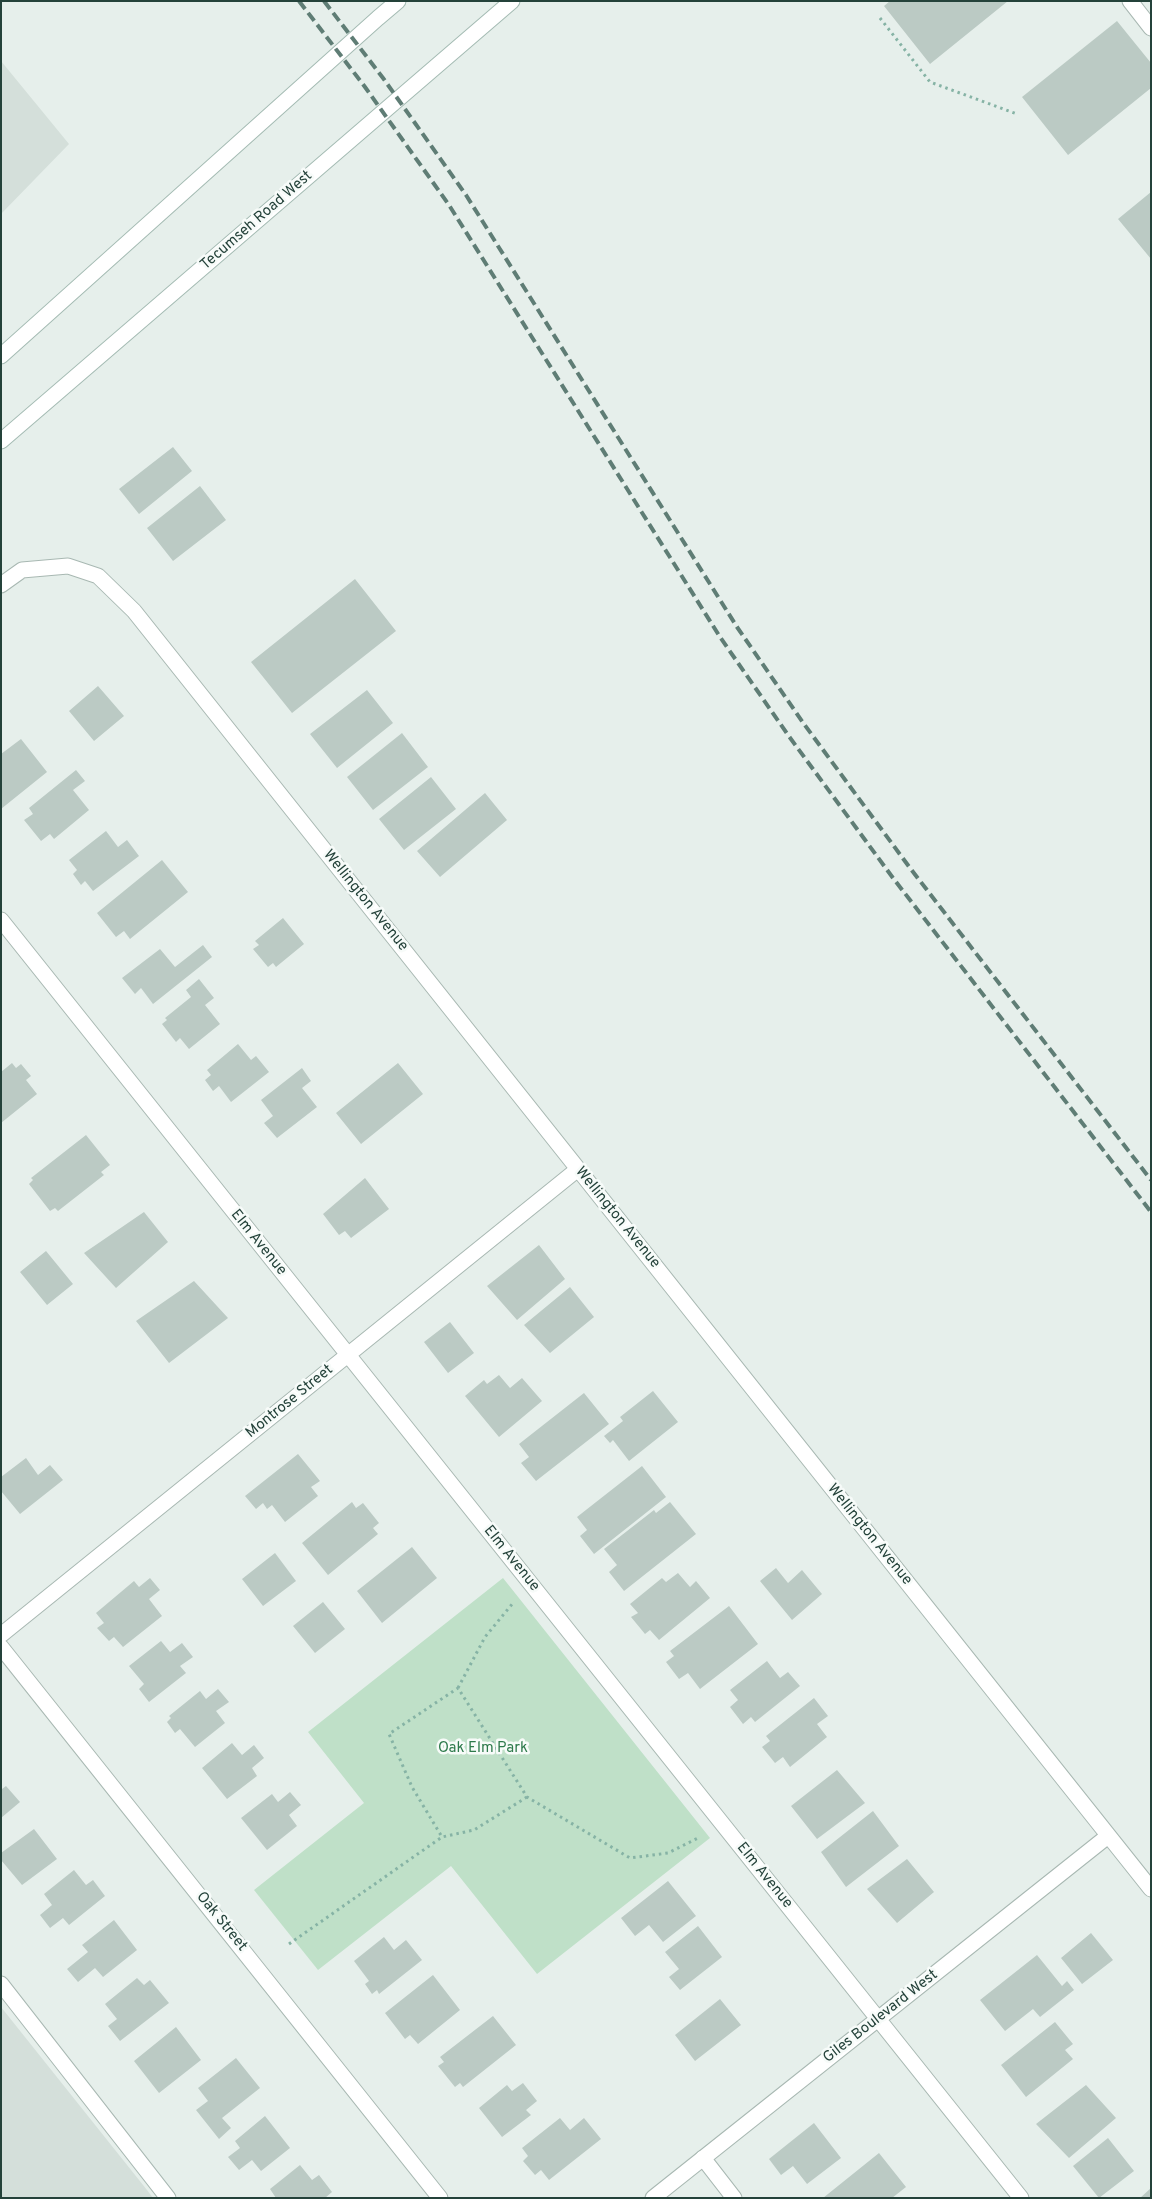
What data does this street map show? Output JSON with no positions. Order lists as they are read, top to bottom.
{
  "streets": {
    "street": [
      "Tecumseh Road West",
      "Wellington Avenue",
      "Elm Avenue",
      "Montrose Street",
      "Oak Street",
      "Giles Boulevard West"
    ]
  },
  "crossings": [
    ["Wellington Avenue", "Montrose Street"],
    ["Wellington Avenue", "Giles Boulevard West"],
    ["Elm Avenue", "Montrose Street"],
    ["Elm Avenue", "Giles Boulevard West"]
  ],
  "parks": ["Oak Elm Park"]
}
